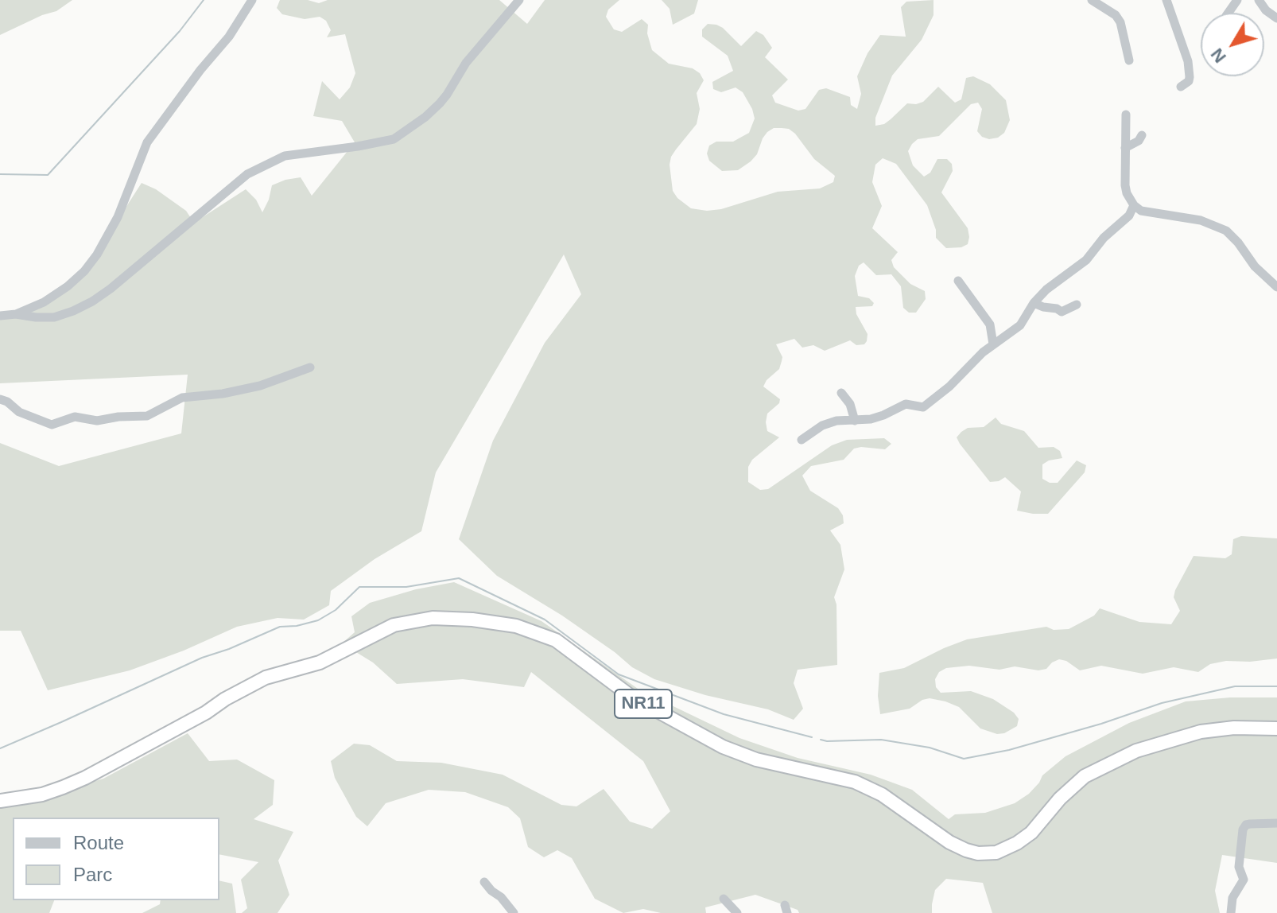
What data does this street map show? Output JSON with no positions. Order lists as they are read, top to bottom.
{
  "streets": {
    "highway": ["NR11"]
  },
  "legend": ["Route", "Parc"],
  "north": "bottom left"
}
